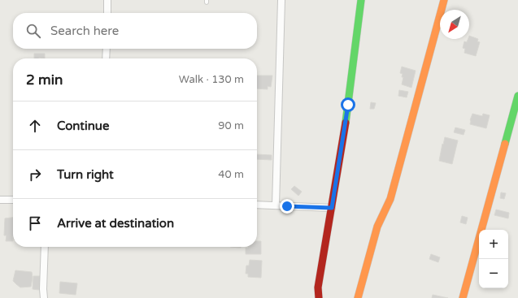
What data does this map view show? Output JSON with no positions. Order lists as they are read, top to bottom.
{
  "north": "bottom left",
  "page": {
    "search": "Search here",
    "heading": ["2 min", "Walk · 130 m"],
    "list": [
      ["Continue", "90 m"],
      ["Turn right", "40 m"],
      "Arrive at destination"
    ],
    "map_buttons": ["+", "−"]
  }
}
